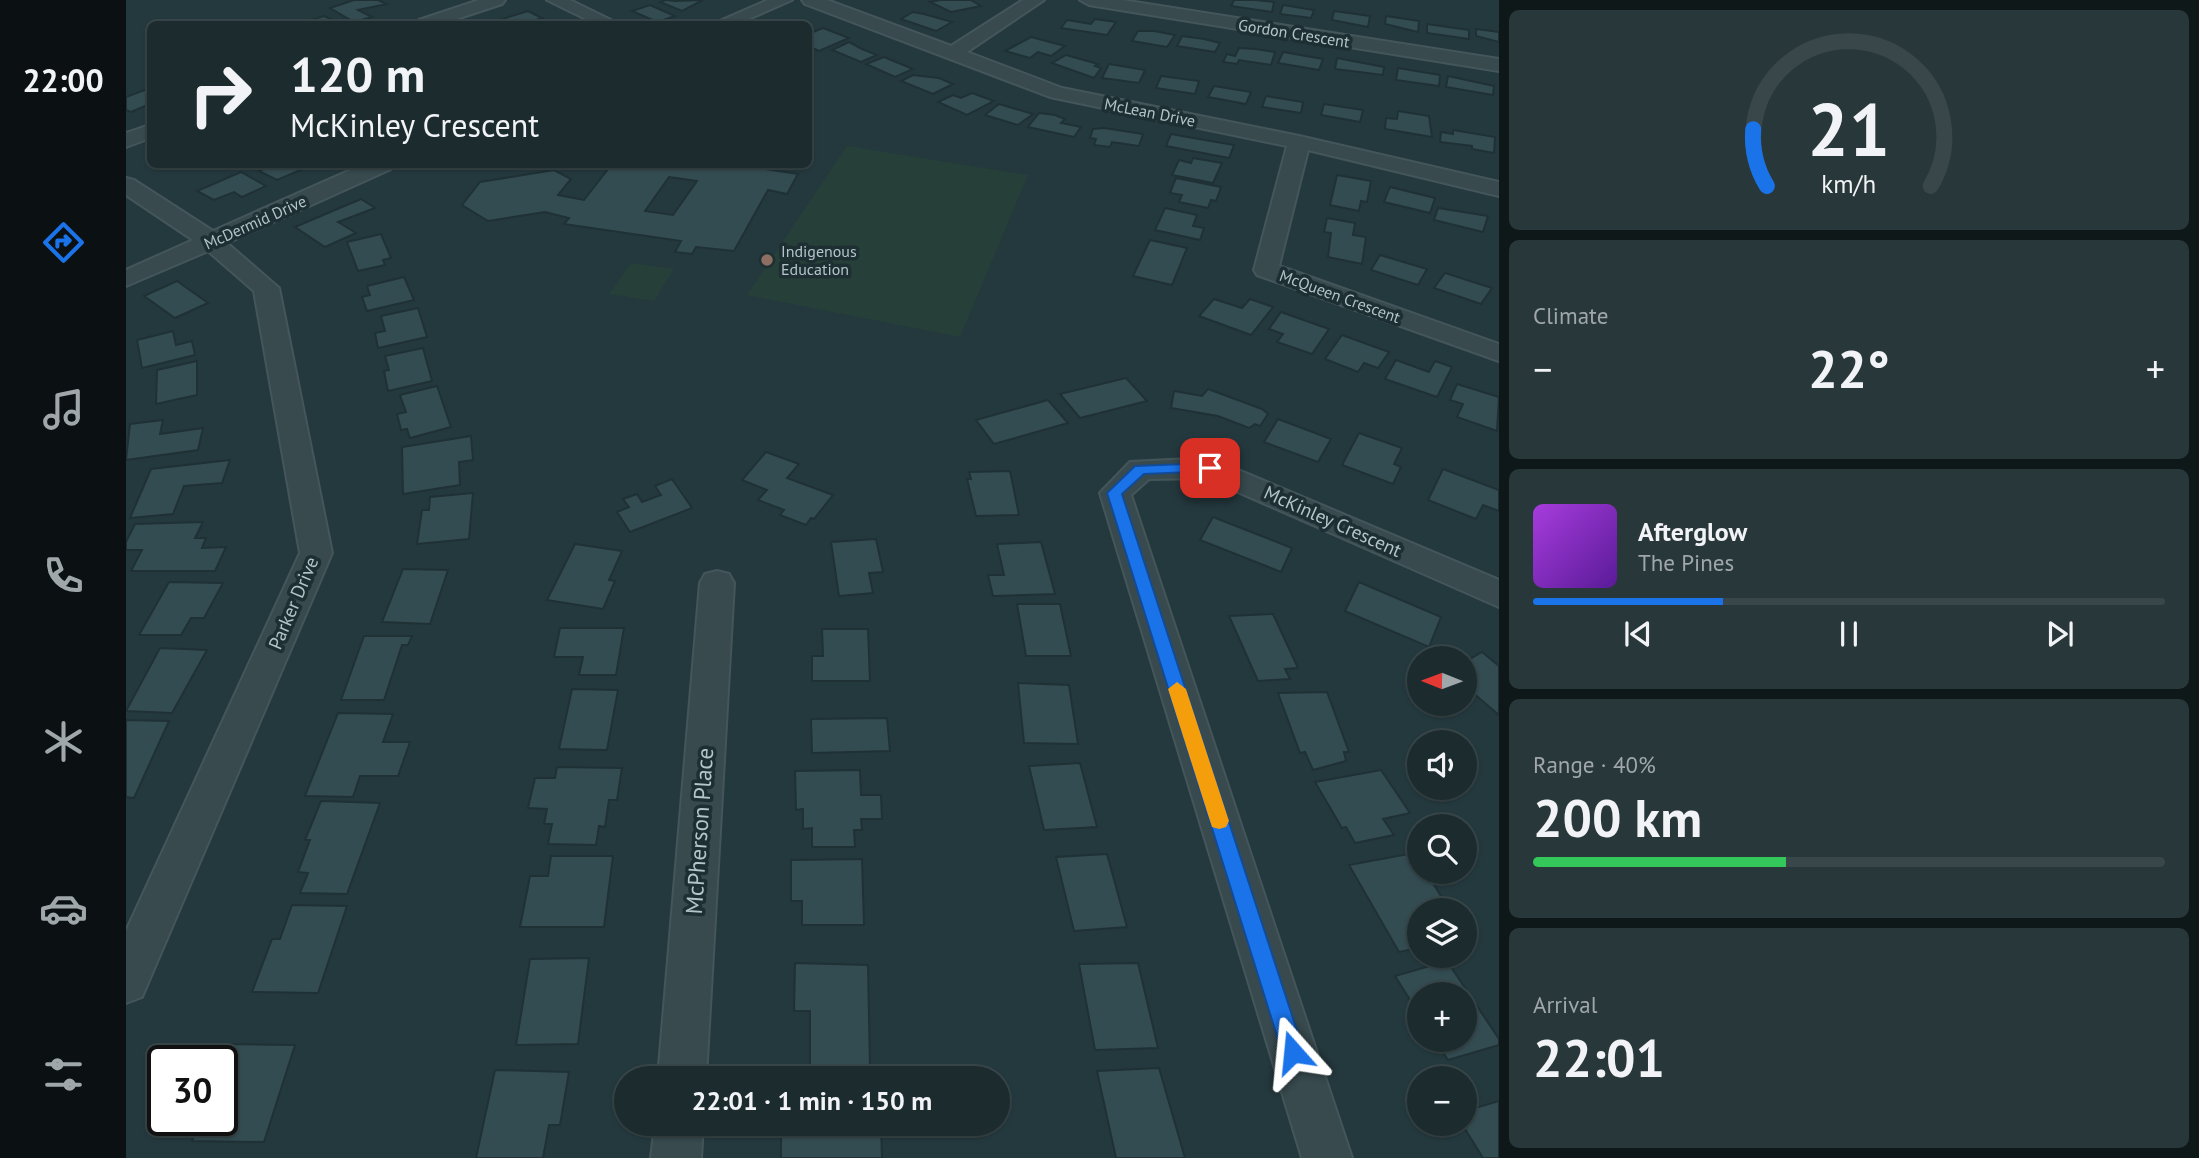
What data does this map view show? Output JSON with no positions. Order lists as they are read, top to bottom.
{
  "streets": {
    "street": [
      "Gordon Crescent",
      "McLean Drive",
      "McDermid Drive",
      "McQueen Crescent",
      "McKinley Crescent",
      "Parker Drive",
      "McPherson Place"
    ]
  },
  "crossings": [
    ["McLean Drive", "McQueen Crescent"],
    ["McDermid Drive", "Parker Drive"]
  ],
  "places": ["Indigenous Education"],
  "north": "left",
  "page": {
    "tabs": "22:00",
    "turn": ["120 m", "McKinley Crescent"],
    "tile": [
      "Climate",
      ["Range · 40%", "200 km"],
      ["Arrival", "22:01"]
    ],
    "heat": ["−", "22°", "+"],
    "song": ["Afterglow", "The Pines"],
    "map_buttons": ["+", "−"],
    "limit": "30",
    "trip": "22:01 · 1 min · 150 m",
    "gauge": ["21", "km/h"]
  }
}
